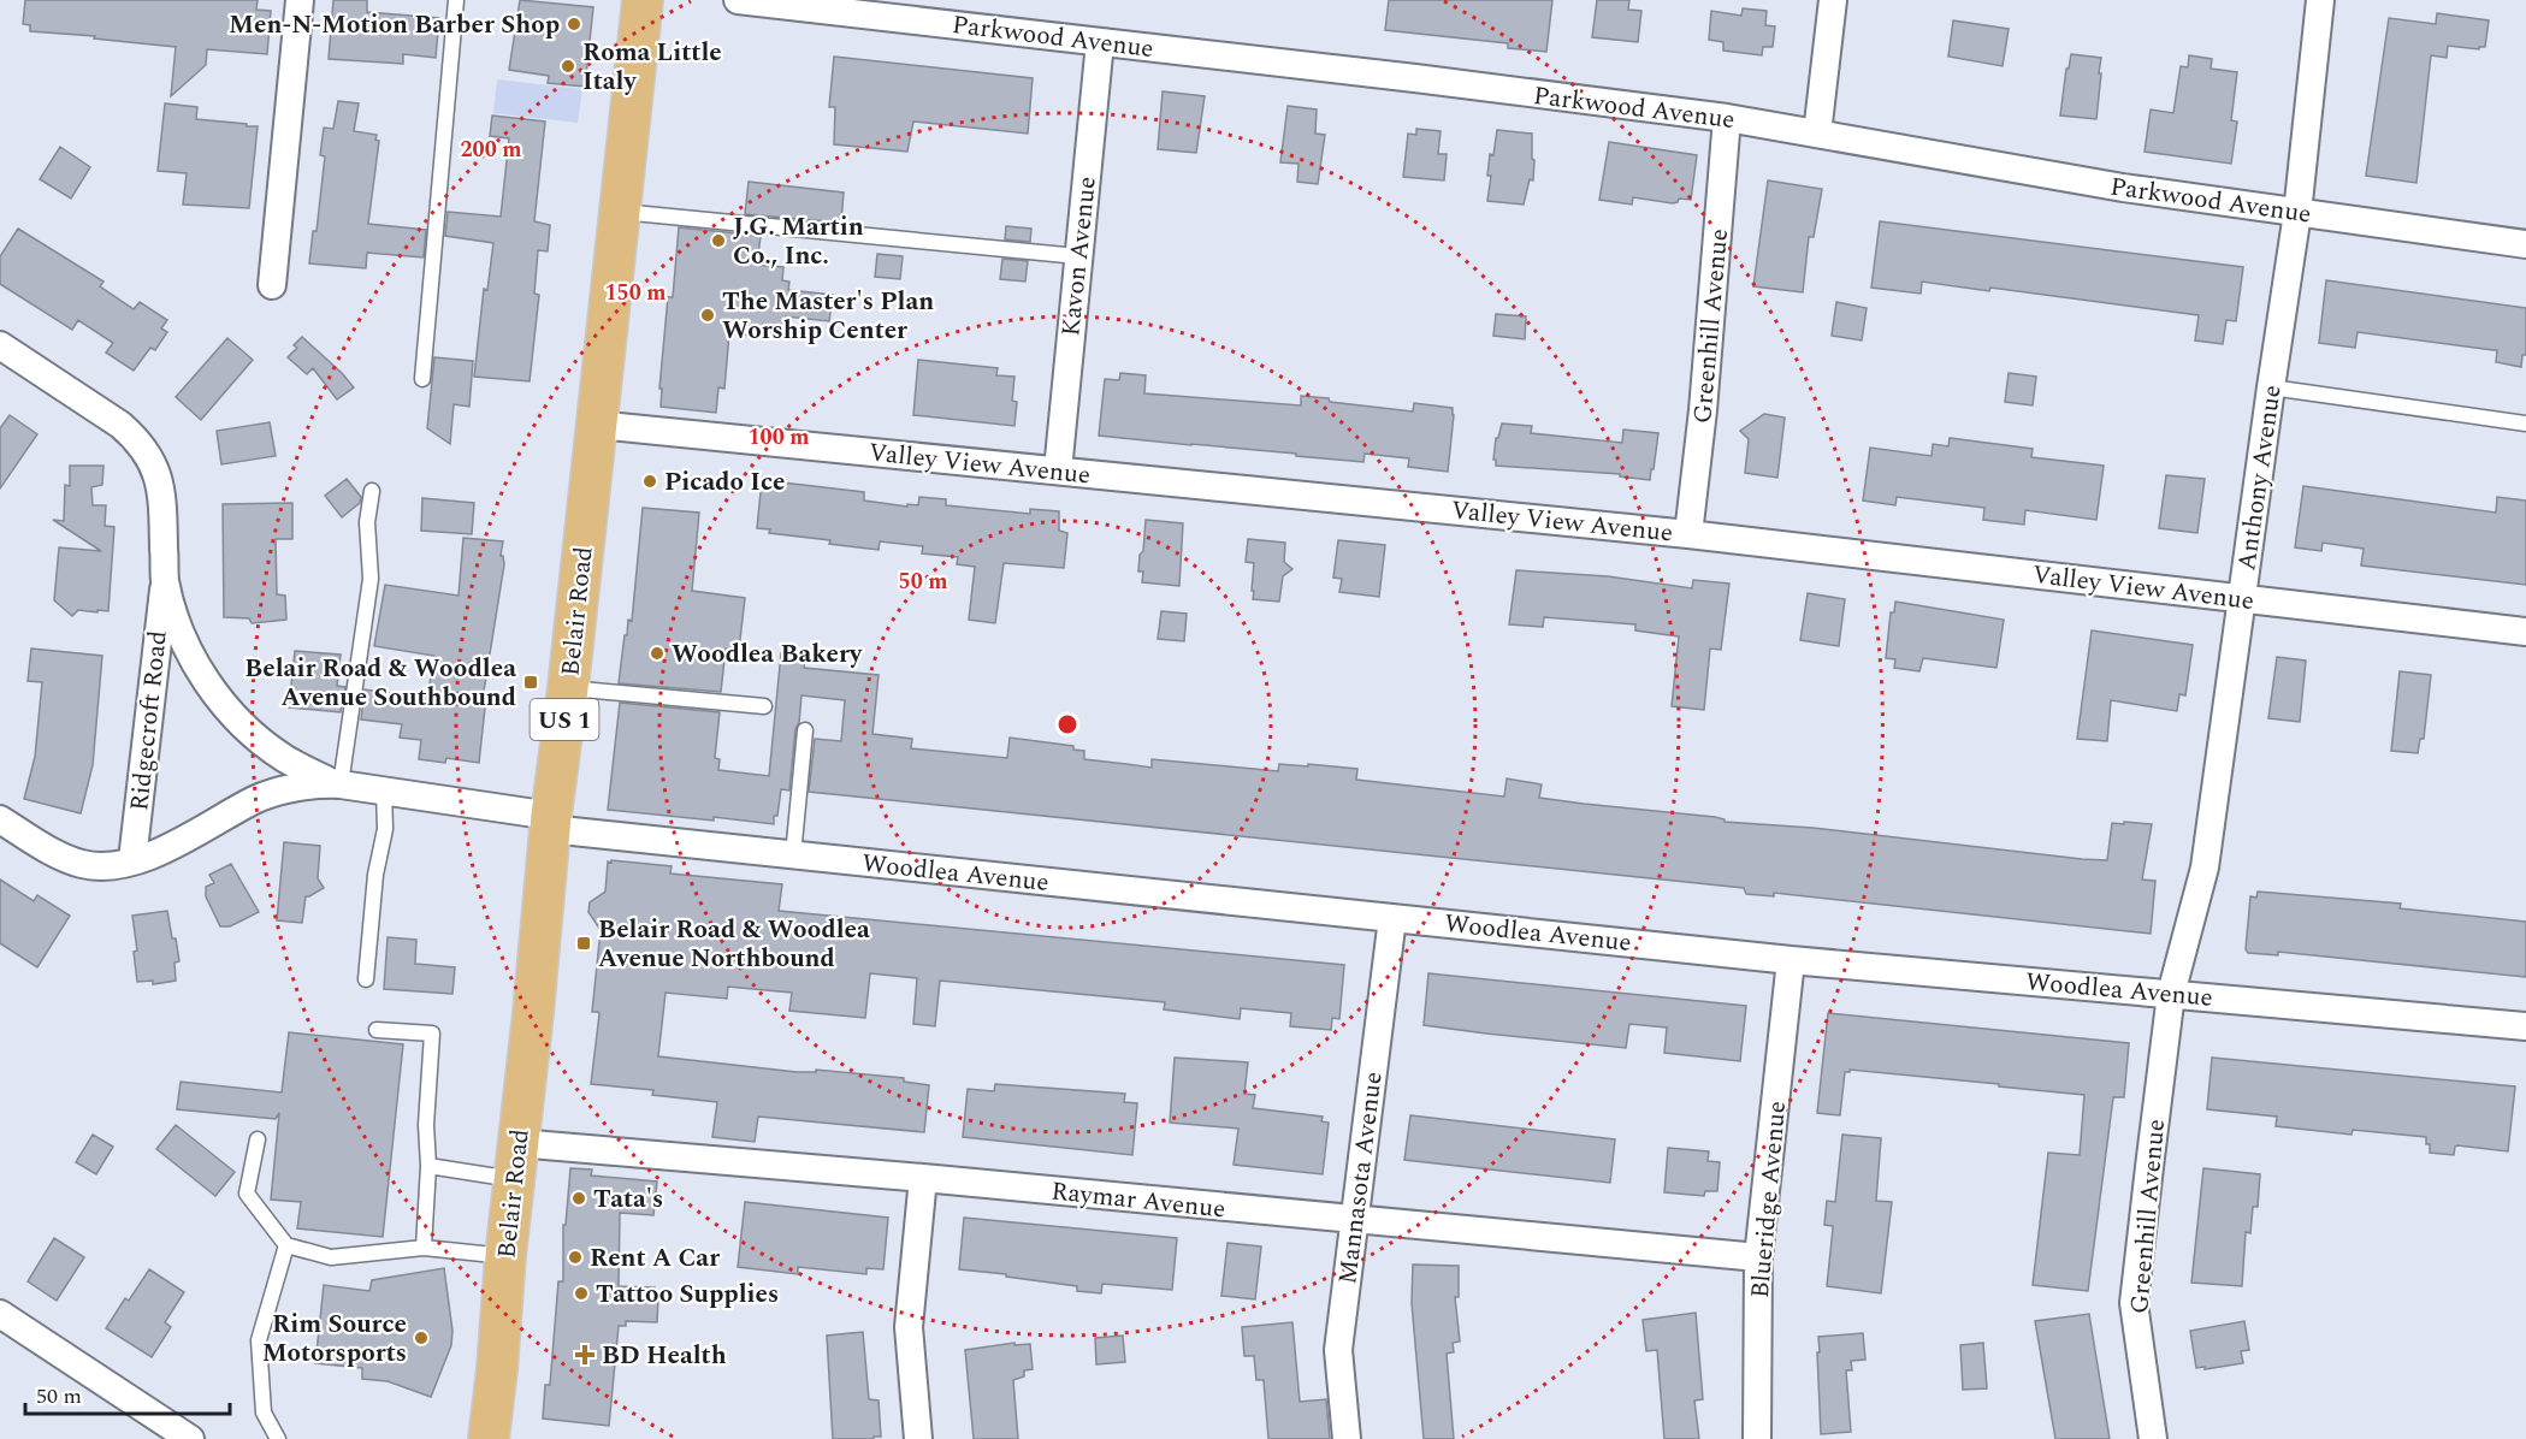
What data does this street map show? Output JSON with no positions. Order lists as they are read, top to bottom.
{
  "streets": {
    "main road": ["Belair Road", "US 1"],
    "street": [
      "Parkwood Avenue",
      "Kavon Avenue",
      "Greenhill Avenue",
      "Valley View Avenue",
      "Anthony Avenue",
      "Ridgecroft Road",
      "Woodlea Avenue",
      "Mannasota Avenue",
      "Raymar Avenue",
      "Blueridge Avenue"
    ]
  },
  "crossings": [
    ["Parkwood Avenue", "Kavon Avenue"],
    ["Parkwood Avenue", "Greenhill Avenue"],
    ["Parkwood Avenue", "Anthony Avenue"],
    ["Kavon Avenue", "Valley View Avenue"],
    ["Greenhill Avenue", "Valley View Avenue"],
    ["Greenhill Avenue", "Anthony Avenue"],
    ["Greenhill Avenue", "Woodlea Avenue"],
    ["Valley View Avenue", "Anthony Avenue"],
    ["Valley View Avenue", "Belair Road"],
    ["Anthony Avenue", "Woodlea Avenue"],
    ["Belair Road", "Woodlea Avenue"],
    ["Belair Road", "Raymar Avenue"],
    ["Ridgecroft Road", "Woodlea Avenue"],
    ["Woodlea Avenue", "Mannasota Avenue"],
    ["Woodlea Avenue", "Blueridge Avenue"],
    ["Mannasota Avenue", "Raymar Avenue"],
    ["Raymar Avenue", "Blueridge Avenue"]
  ],
  "places": {
    "other": [
      "Men-N-Motion Barber Shop",
      "Roma Little Italy",
      "J.G. Martin Co., Inc.",
      "The Master's Plan Worship Center",
      "Picado Ice",
      "Woodlea Bakery",
      "Tata's",
      "Rent A Car",
      "Tattoo Supplies",
      "Rim Source Motorsports"
    ],
    "transit": ["Belair Road & Woodlea Avenue Southbound", "Belair Road & Woodlea Avenue Northbound"],
    "health": ["BD Health"]
  },
  "scale_bar": "50 m",
  "rings": [
    "200 m",
    "150 m",
    "100 m",
    "50 m"
  ]
}
